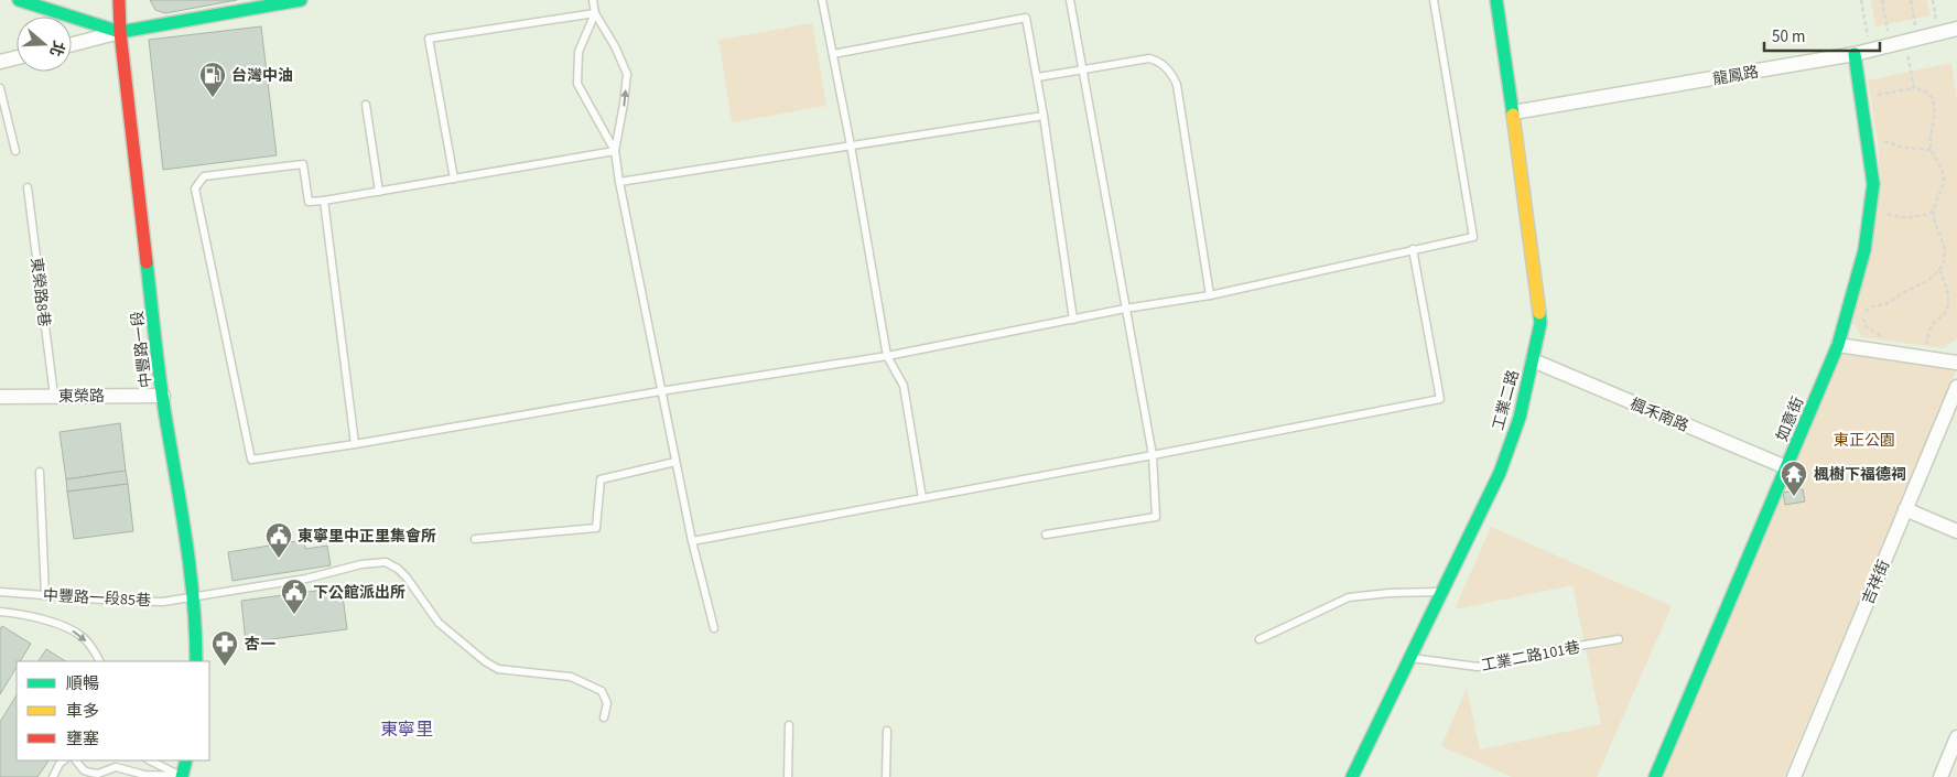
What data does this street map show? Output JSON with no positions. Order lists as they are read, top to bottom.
{
  "streets": {
    "street": [
      "龍鳳路",
      "中豐路一段",
      "東榮路",
      "工業二路",
      "楓禾南路",
      "如意街",
      "吉祥街"
    ],
    "lane": ["東榮路8巷", "中豐路一段85巷", "工業二路101巷"]
  },
  "crossings": [
    ["龍鳳路", "工業二路"],
    ["龍鳳路", "如意街"],
    ["東榮路8巷", "東榮路"],
    ["中豐路一段", "東榮路"],
    ["中豐路一段", "中豐路一段85巷"],
    ["工業二路", "楓禾南路"],
    ["工業二路", "工業二路101巷"],
    ["楓禾南路", "如意街"]
  ],
  "districts": ["東寧里"],
  "parks": ["東正公園"],
  "places": {
    "fuel station": ["台灣中油"],
    "temple": ["楓樹下福德祠"],
    "public building": ["東寧里中正里集會所", "下公館派出所"],
    "pharmacy": ["杏一"]
  },
  "legend": ["順暢", "車多", "壅塞"],
  "scale_bar": "50 m",
  "north": "right"
}
